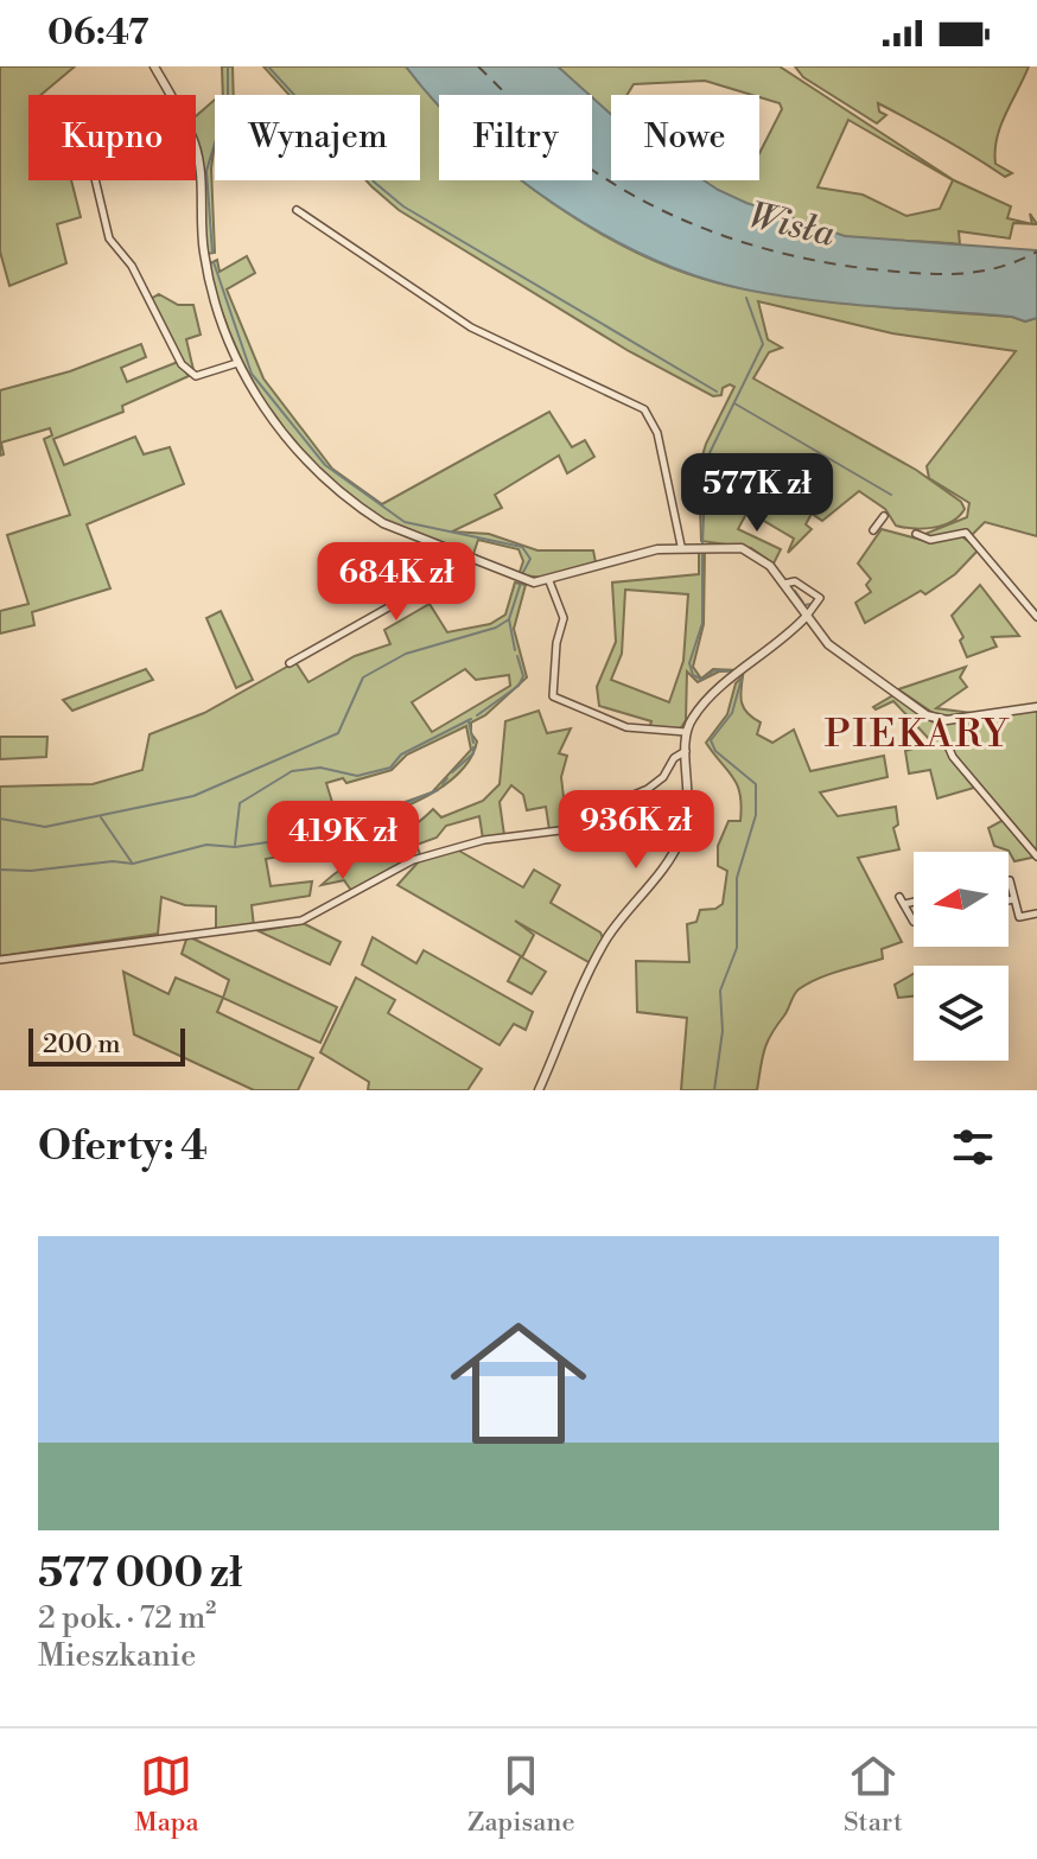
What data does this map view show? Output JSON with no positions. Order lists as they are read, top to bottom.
{
  "districts": ["PIEKARY"],
  "water": ["Wisła"],
  "scale_bar": "200 m",
  "north": "left",
  "page": {
    "status": "06:47",
    "chip": [
      "Kupno",
      "Wynajem",
      "Filtry",
      "Nowe"
    ],
    "price": [
      "577K zł",
      "684K zł",
      "936K zł",
      "419K zł"
    ],
    "scale": "200 m",
    "heading": "Oferty: 4",
    "list": [
      {
        "name": "577 000 zł",
        "note": "2 pok. · 72 m² · Mieszkanie"
      }
    ],
    "tabs": ["Mapa", "Zapisane", "Start"]
  }
}
